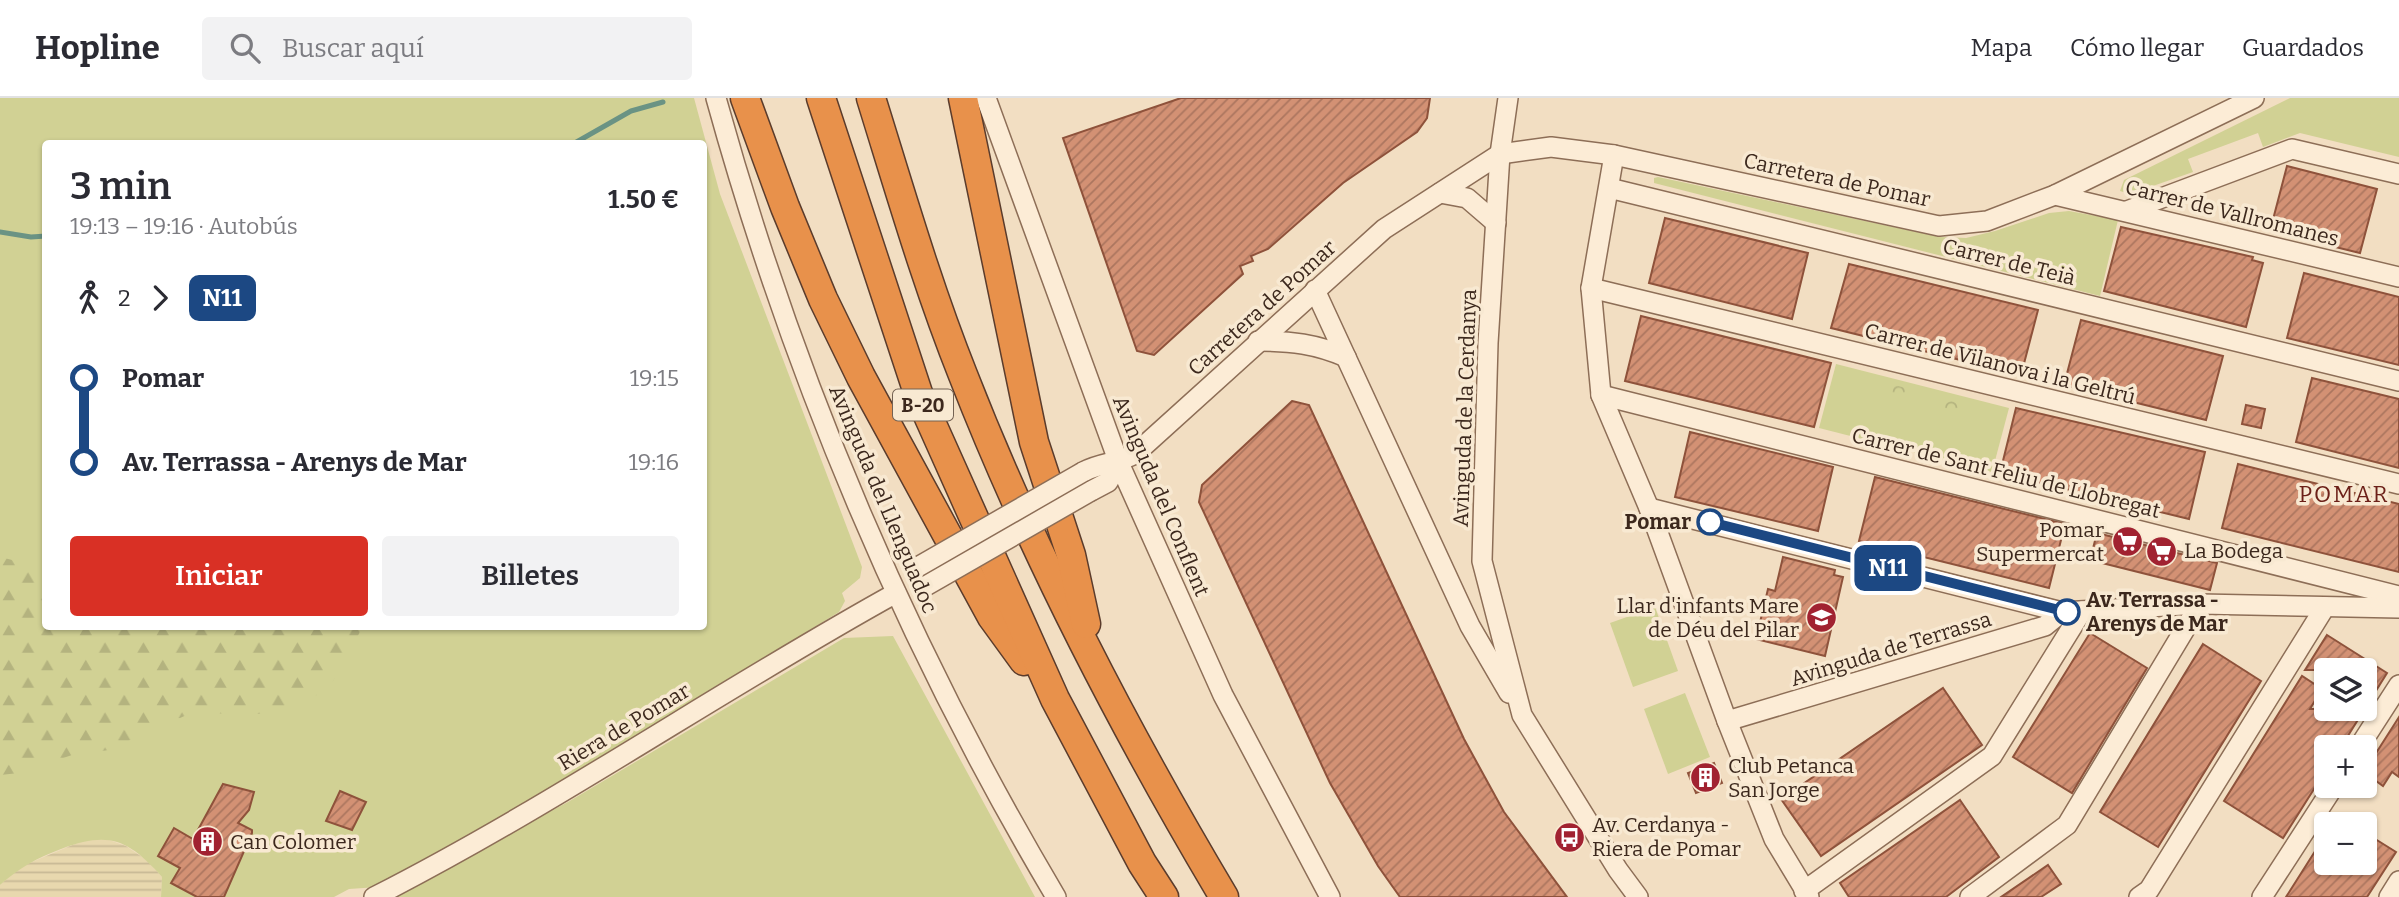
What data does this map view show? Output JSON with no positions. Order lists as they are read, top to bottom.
{
  "streets": {
    "highway": ["B-20"],
    "street": [
      "Carretera de Pomar",
      "Carrer de Vallromanes",
      "Carrer de Teià",
      "Carrer de Vilanova i la Geltrú",
      "Avinguda de la Cerdanya",
      "Carrer de Sant Feliu de Llobregat",
      "Avinguda del Conflent",
      "Avinguda del Llenguadoc",
      "Avinguda de Terrassa",
      "Riera de Pomar"
    ]
  },
  "crossings": [
    ["Carretera de Pomar", "Carrer de Vallromanes"],
    ["Carretera de Pomar", "Avinguda de la Cerdanya"],
    ["Carretera de Pomar", "Avinguda del Conflent"],
    ["Carretera de Pomar", "Avinguda del Llenguadoc"],
    ["Carretera de Pomar", "Riera de Pomar"],
    ["Avinguda del Llenguadoc", "Riera de Pomar"]
  ],
  "districts": ["POMAR"],
  "places": {
    "other": ["Pomar", "Av. Terrassa - Arenys de Mar"],
    "supermarket": ["Pomar Supermercat", "La Bodega"],
    "school or university": ["Llar d'infants Mare de Déu del Pilar"],
    "building": ["Club Petanca San Jorge", "Can Colomer"],
    "bus stop": ["Av. Cerdanya - Riera de Pomar"]
  },
  "lines": ["bus line N11"],
  "page": {
    "header": "Hopline",
    "search": "Buscar aquí",
    "nav": ["Mapa", "Cómo llegar", "Guardados"],
    "on_map": "N11",
    "heading": ["3 min", "19:13 – 19:16 · Autobús", "1.50 €"],
    "legs": ["2", "N11"],
    "list": [
      {
        "name": "Pomar",
        "value": "19:15"
      },
      {
        "name": "Av. Terrassa - Arenys de Mar",
        "value": "19:16"
      }
    ],
    "buttons": ["Iniciar", "Billetes"],
    "map_buttons": ["+", "−"]
  }
}
